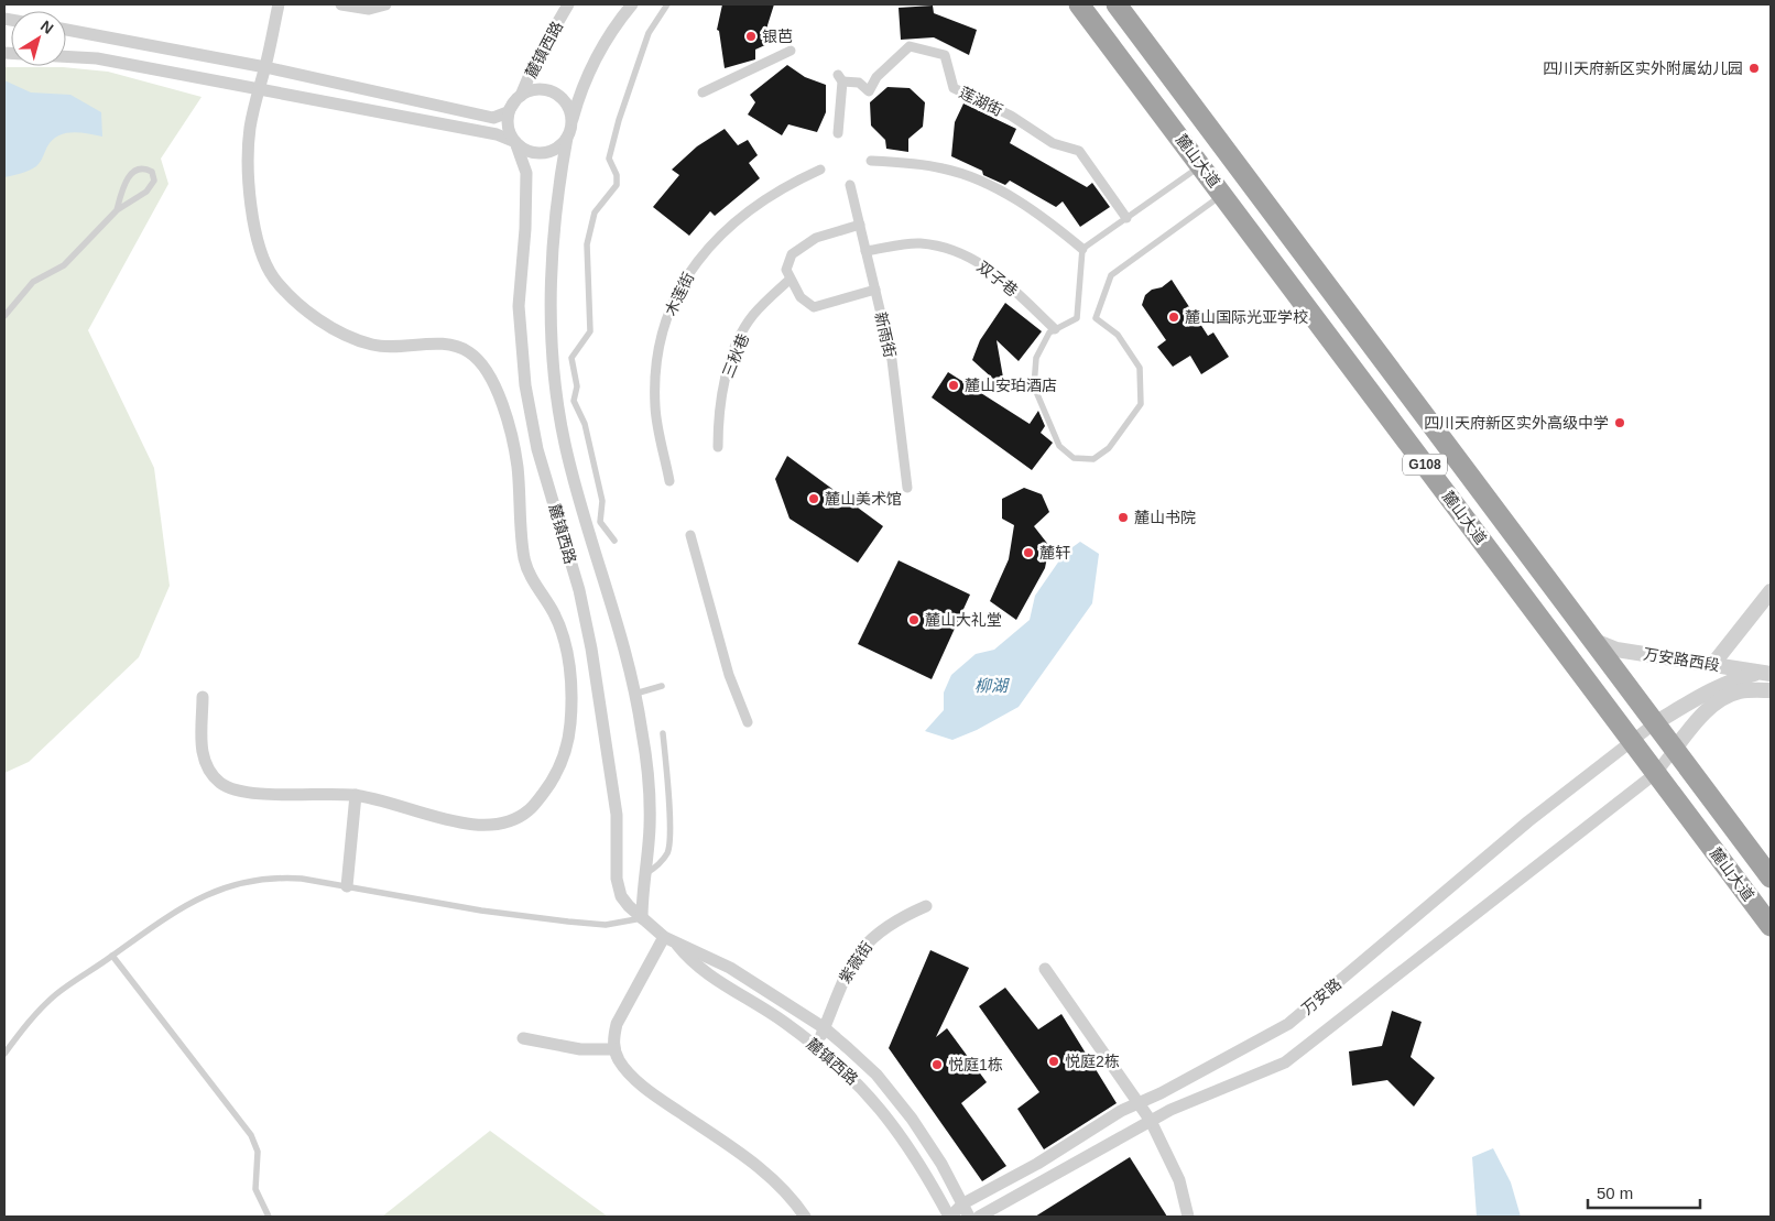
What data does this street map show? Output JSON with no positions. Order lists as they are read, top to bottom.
{
  "streets": {
    "highway": ["麓山大道", "G108"],
    "street": [
      "麓镇西路",
      "莲湖街",
      "双子巷",
      "木莲街",
      "新雨街",
      "三秋巷",
      "万安路西段",
      "紫薇街",
      "万安路"
    ]
  },
  "crossings": [
    ["麓镇西路", "紫薇街"],
    ["麓镇西路", "万安路"],
    ["麓山大道", "万安路西段"],
    ["麓山大道", "万安路"],
    ["双子巷", "新雨街"]
  ],
  "water": ["柳湖"],
  "places": [
    "银芭",
    "四川天府新区实外附属幼儿园",
    "麓山国际光亚学校",
    "麓山安珀酒店",
    "四川天府新区实外高级中学",
    "麓山美术馆",
    "麓山书院",
    "麓轩",
    "麓山大礼堂",
    "悦庭2栋",
    "悦庭1栋"
  ],
  "scale_bar": "50 m",
  "north": "top right"
}
